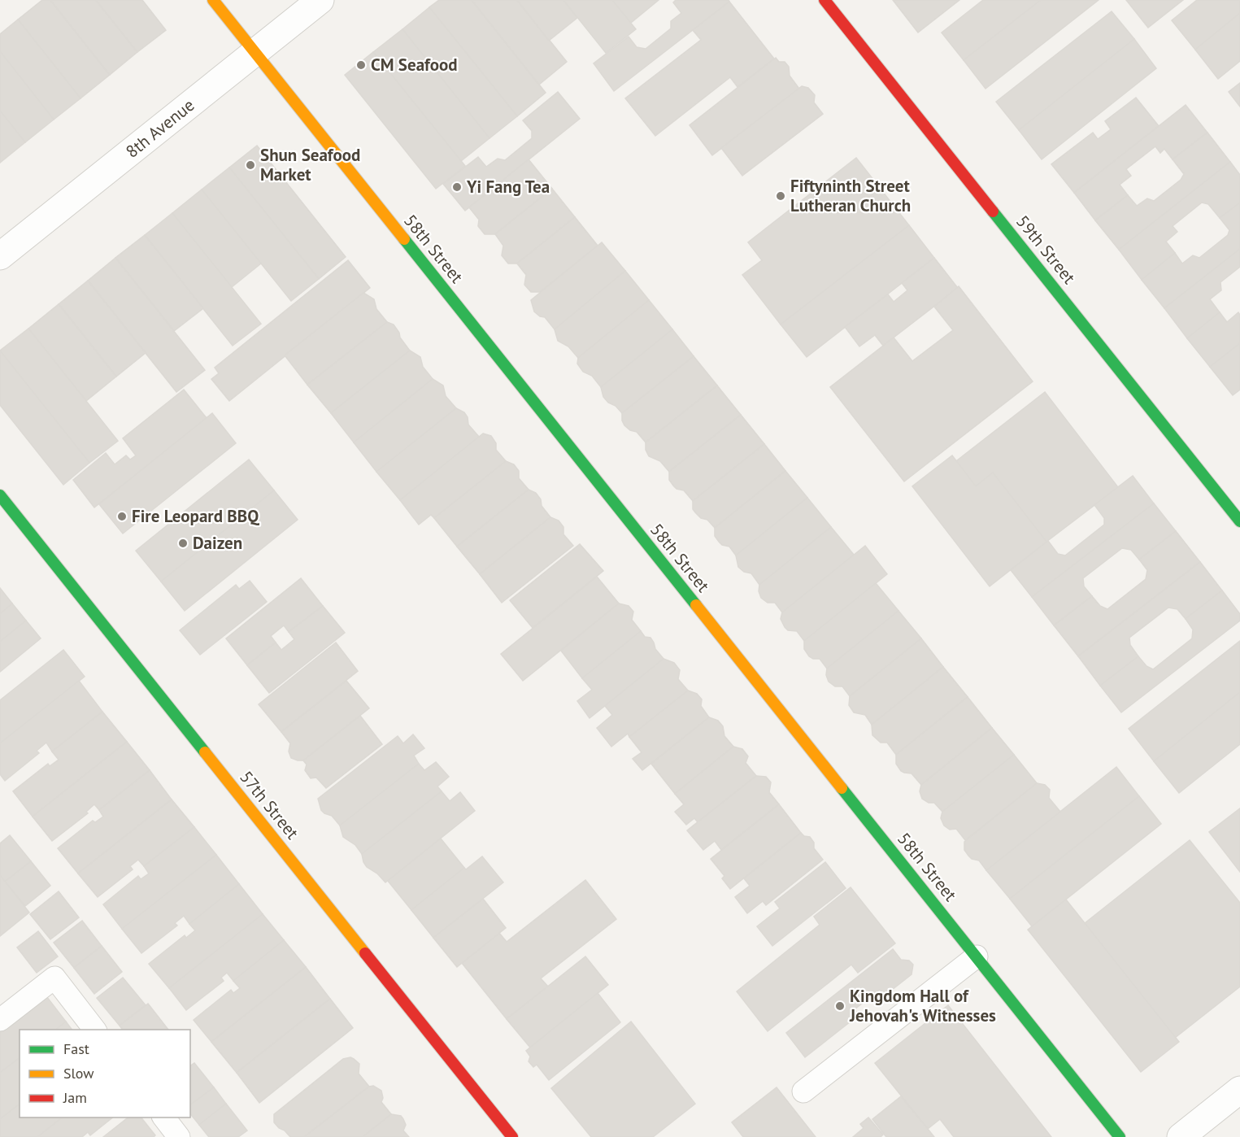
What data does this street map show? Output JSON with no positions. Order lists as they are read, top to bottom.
{
  "streets": {
    "street": [
      "8th Avenue",
      "58th Street",
      "59th Street",
      "57th Street"
    ]
  },
  "crossings": [
    ["8th Avenue", "58th Street"]
  ],
  "places": [
    "CM Seafood",
    "Shun Seafood Market",
    "Yi Fang Tea",
    "Fiftyninth Street Lutheran Church",
    "Fire Leopard BBQ",
    "Daizen",
    "Kingdom Hall of Jehovah's Witnesses"
  ],
  "legend": ["Fast", "Slow", "Jam"]
}
